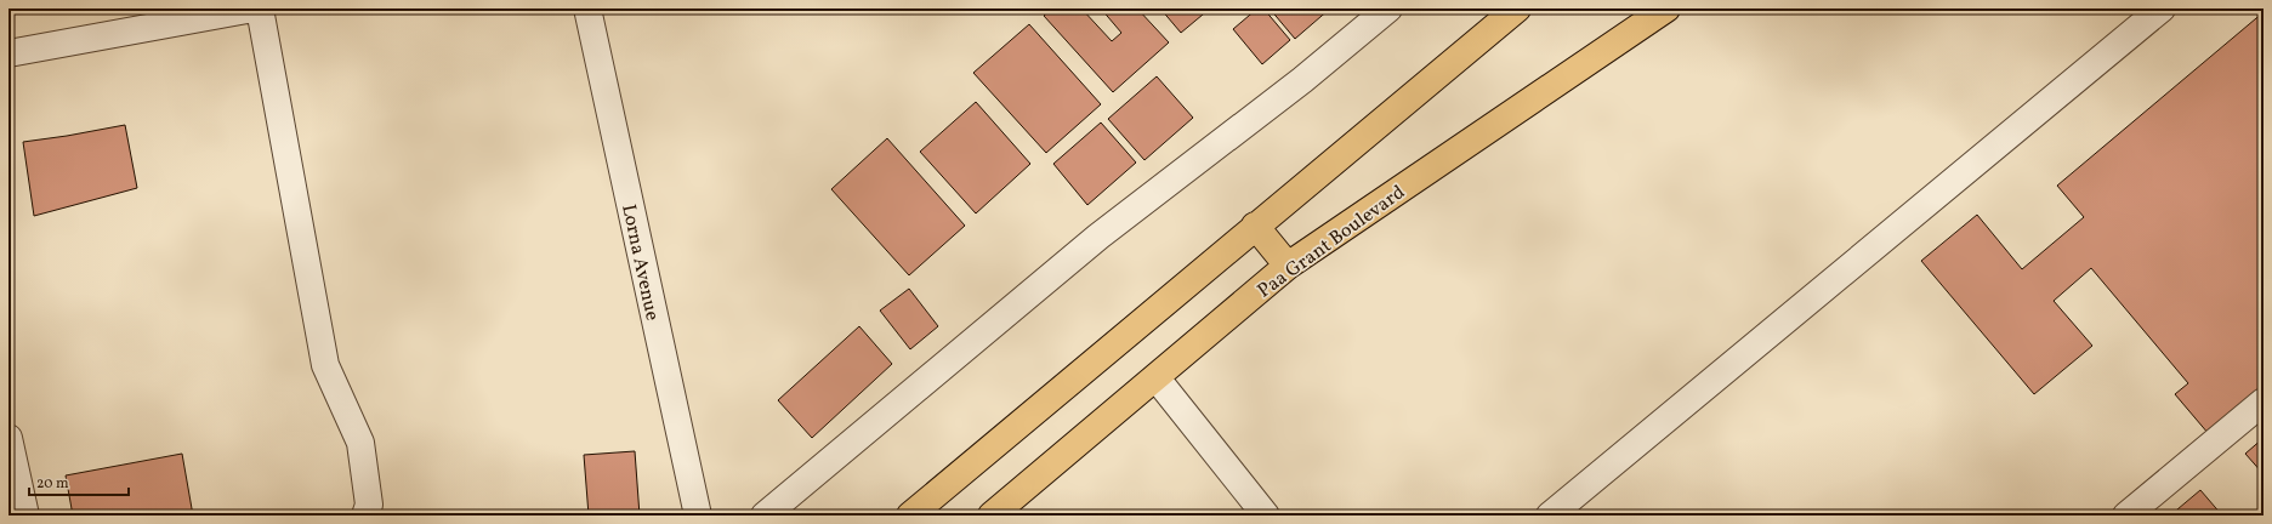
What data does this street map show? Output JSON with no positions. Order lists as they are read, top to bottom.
{
  "streets": {
    "main road": ["Paa Grant Boulevard"],
    "street": ["Lorna Avenue"]
  },
  "scale_bar": "20 m"
}
